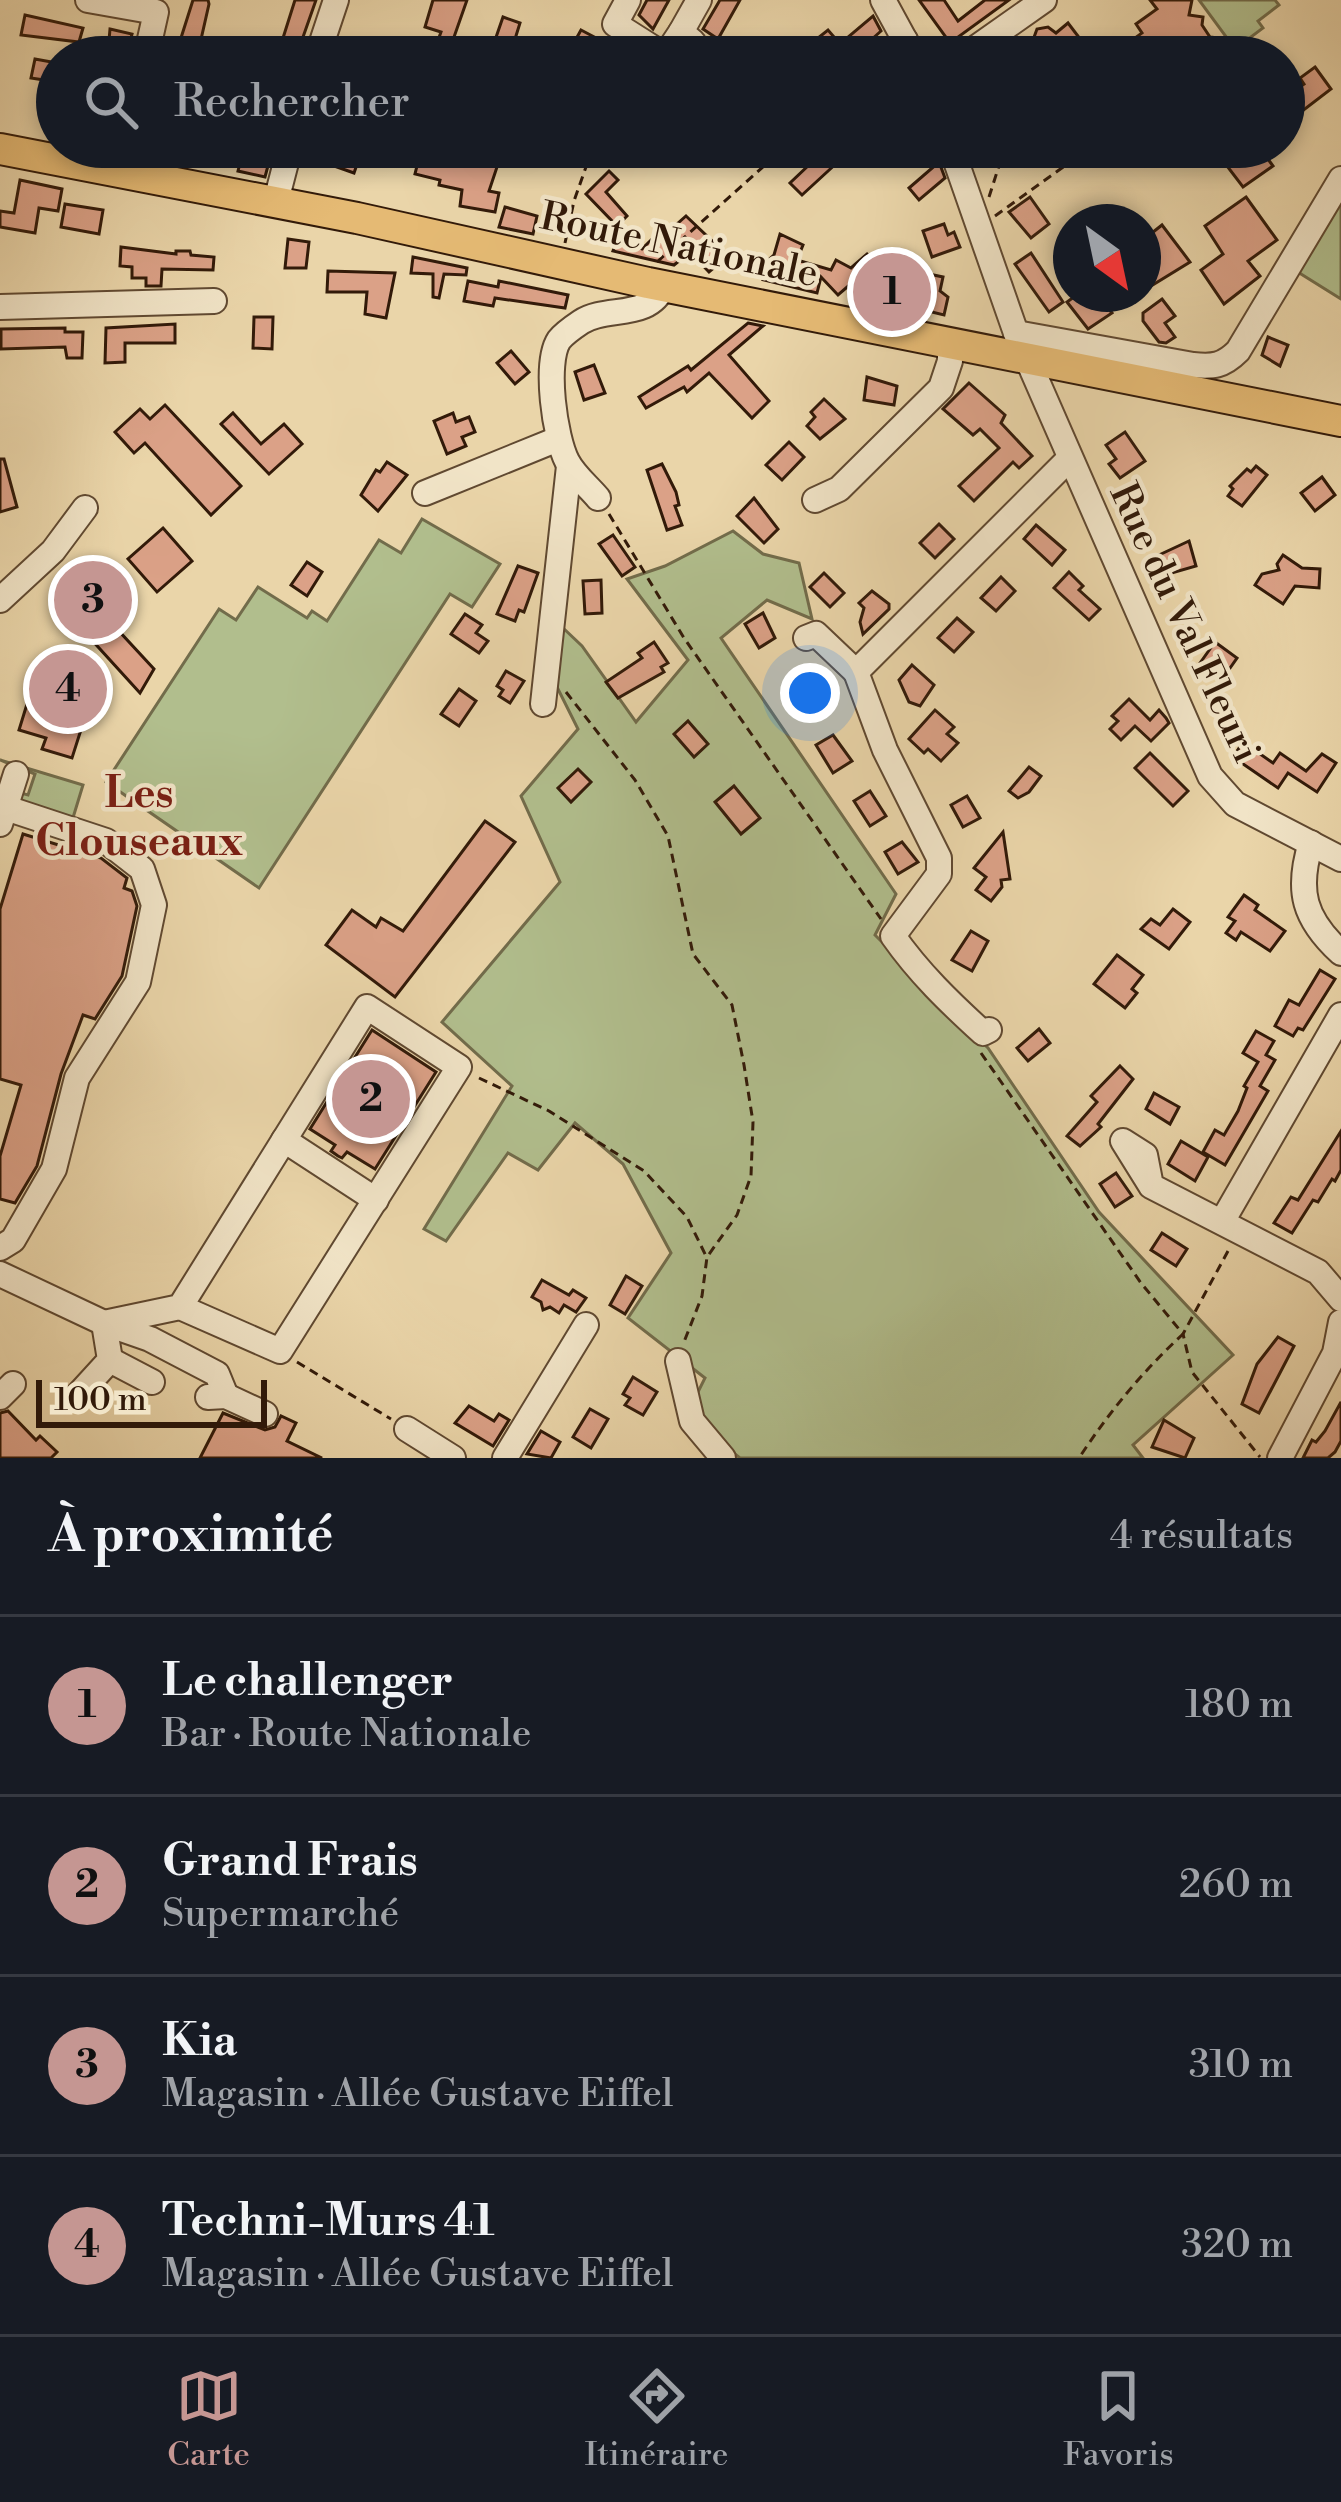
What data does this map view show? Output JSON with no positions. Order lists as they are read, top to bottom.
{
  "streets": {
    "main road": ["Route Nationale"],
    "street": ["Rue du Val Fleuri"]
  },
  "crossings": [
    ["Route Nationale", "Rue du Val Fleuri"]
  ],
  "districts": ["Les Clouseaux"],
  "scale_bar": "100 m",
  "north": "bottom right",
  "page": {
    "search": "Rechercher",
    "pins": [
      "1",
      "3",
      "4",
      "2"
    ],
    "scale": "100 m",
    "heading": ["À proximité", "4 résultats"],
    "list": [
      {
        "mark": "1",
        "name": "Le challenger",
        "note": "Bar · Route Nationale",
        "value": "180 m"
      },
      {
        "mark": "2",
        "name": "Grand Frais",
        "note": "Supermarché",
        "value": "260 m"
      },
      {
        "mark": "3",
        "name": "Kia",
        "note": "Magasin · Allée Gustave Eiffel",
        "value": "310 m"
      },
      {
        "mark": "4",
        "name": "Techni-Murs 41",
        "note": "Magasin · Allée Gustave Eiffel",
        "value": "320 m"
      }
    ],
    "nav": ["Carte", "Itinéraire", "Favoris"]
  }
}
